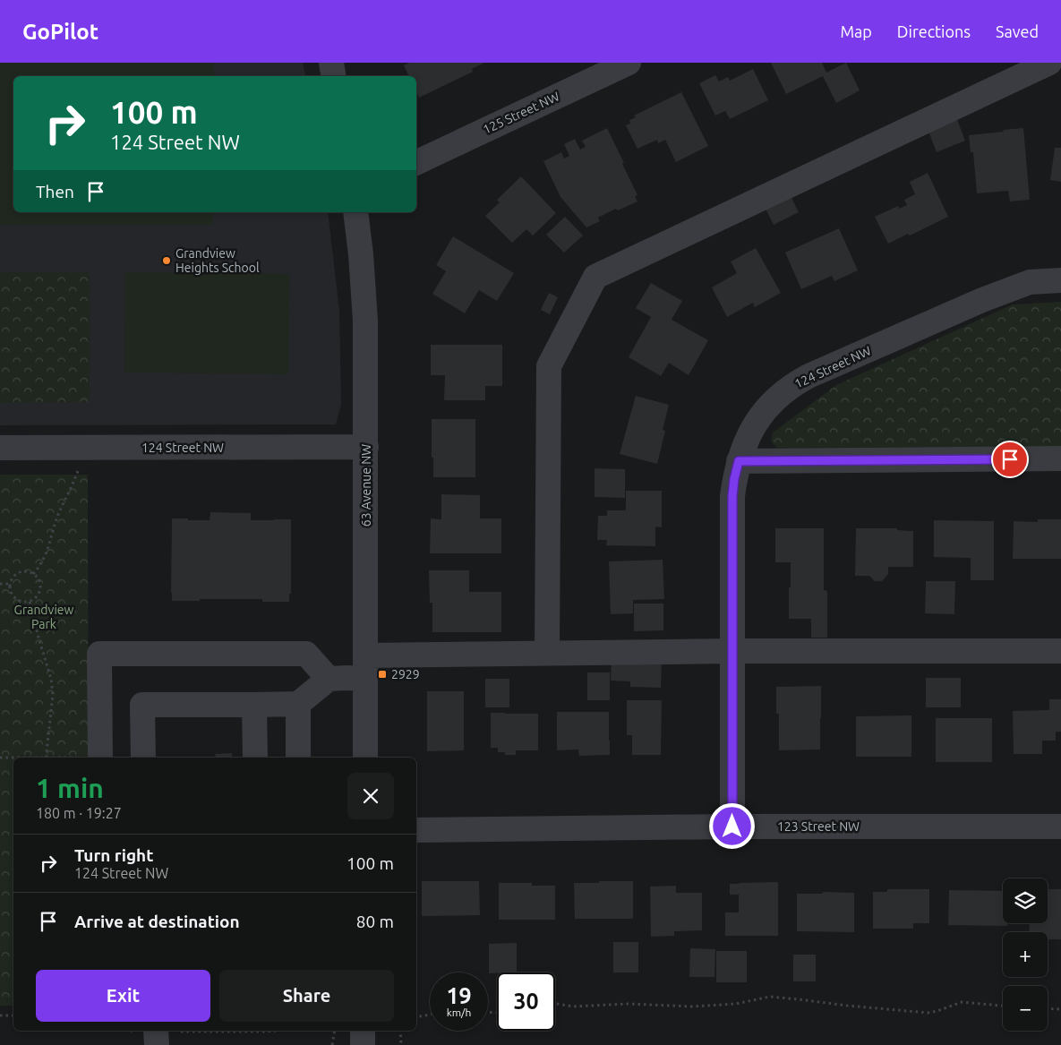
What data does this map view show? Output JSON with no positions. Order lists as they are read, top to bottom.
{
  "streets": {
    "street": [
      "125 Street NW",
      "124 Street NW",
      "63 Avenue NW",
      "123 Street NW"
    ]
  },
  "crossings": [
    ["124 Street NW", "63 Avenue NW"],
    ["124 Street NW", "123 Street NW"]
  ],
  "parks": ["Grandview Park"],
  "places": {
    "other": ["Grandview Heights School"],
    "transit": ["2929"]
  },
  "page": {
    "header": "GoPilot",
    "nav": ["Map", "Directions", "Saved"],
    "turn": ["100 m", "124 Street NW"],
    "then": "Then",
    "heading": ["1 min", "180 m · 19:27"],
    "list": [
      {
        "name": "Turn right",
        "note": "124 Street NW",
        "value": "100 m"
      },
      {
        "name": "Arrive at destination",
        "value": "80 m"
      }
    ],
    "map_buttons": ["+", "−"],
    "buttons": ["Exit", "Share"],
    "speed": "19 km/h",
    "limit": "30"
  }
}
